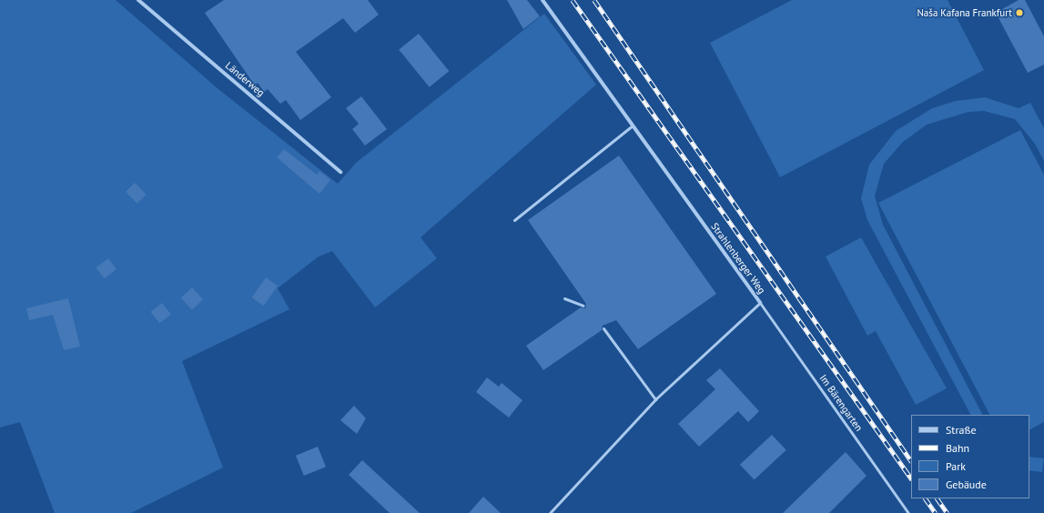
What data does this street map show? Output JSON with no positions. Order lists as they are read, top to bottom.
{
  "streets": {
    "street": ["Länderweg", "Strahlenberger Weg"],
    "lane": ["Im Bärengarten"]
  },
  "crossings": [
    ["Strahlenberger Weg", "Im Bärengarten"]
  ],
  "places": ["Naša Kafana Frankfurt"],
  "legend": [
    "Straße",
    "Bahn",
    "Park",
    "Gebäude"
  ]
}
